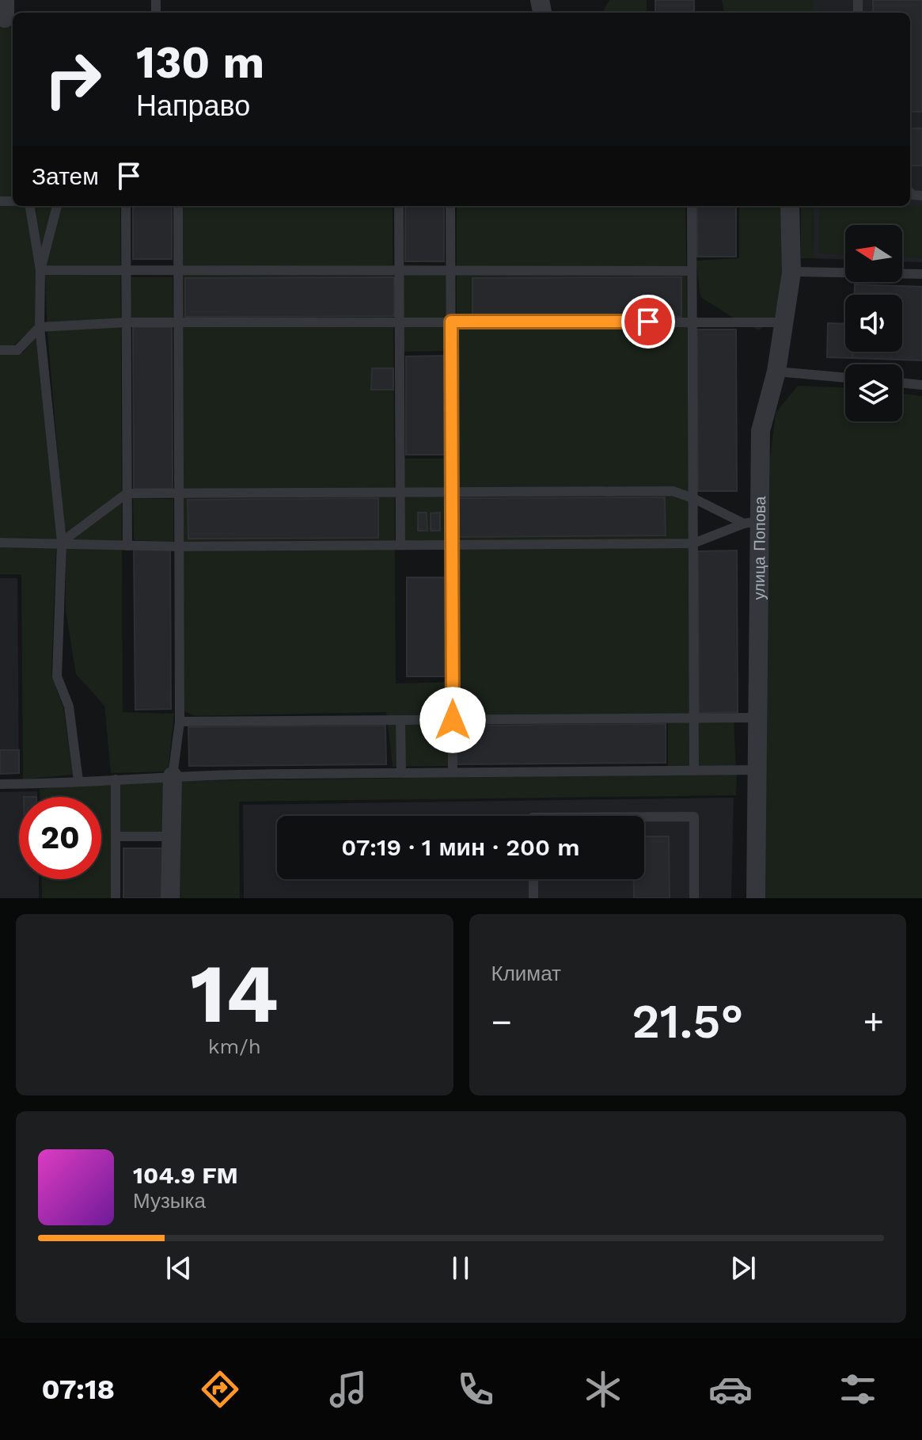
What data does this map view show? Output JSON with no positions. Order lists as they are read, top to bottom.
{
  "streets": {
    "street": ["улица Попова"]
  },
  "north": "left",
  "page": {
    "turn": ["130 m", "Направо"],
    "then": "Затем",
    "limit": "20",
    "trip": "07:19 · 1 мин · 200 m",
    "tile": [
      ["14", "km/h"],
      "Климат"
    ],
    "heat": ["−", "21.5°", "+"],
    "song": ["104.9 FM", "Музыка"],
    "tabs": "07:18"
  }
}
